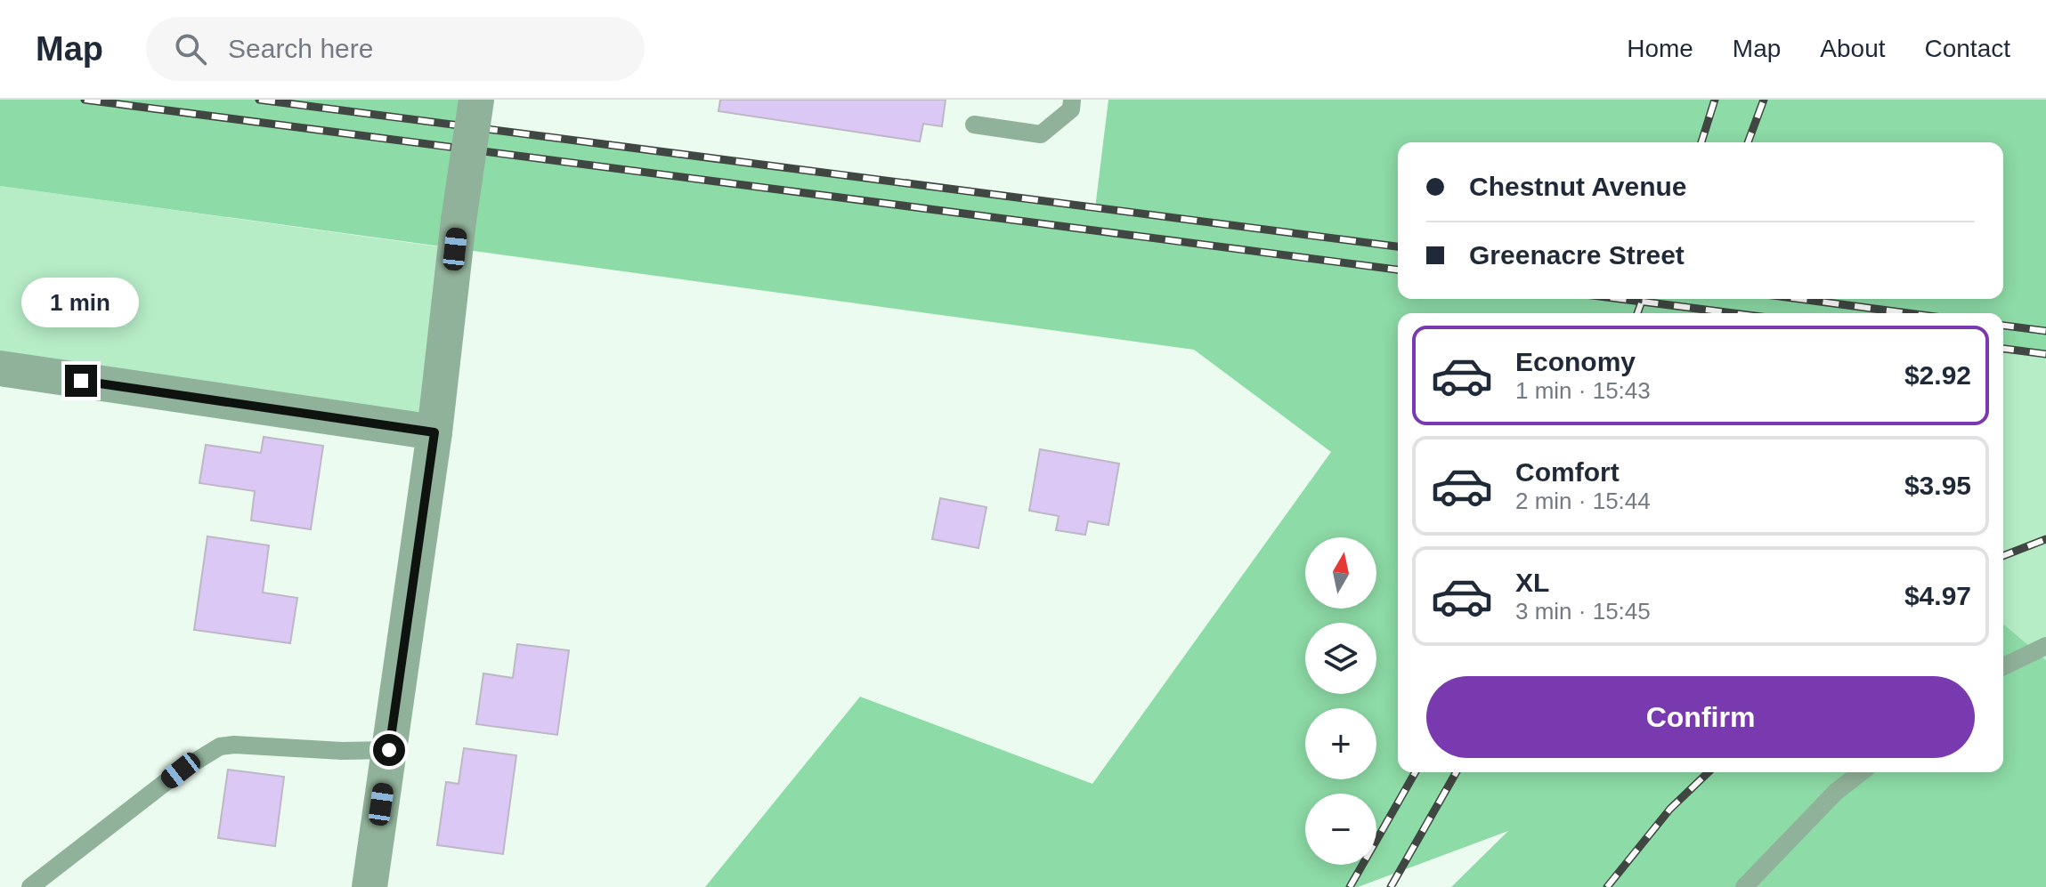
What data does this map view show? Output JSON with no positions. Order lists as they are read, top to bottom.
{
  "north": "top",
  "page": {
    "header": "Map",
    "search": "Search here",
    "nav": [
      "Home",
      "Map",
      "About",
      "Contact"
    ],
    "banner": ["Chestnut Avenue", "Greenacre Street"],
    "bubble": "1 min",
    "list": [
      {
        "name": "Economy",
        "note": "1 min · 15:43",
        "value": "$2.92"
      },
      {
        "name": "Comfort",
        "note": "2 min · 15:44",
        "value": "$3.95"
      },
      {
        "name": "XL",
        "note": "3 min · 15:45",
        "value": "$4.97"
      }
    ],
    "map_buttons": ["+", "−"],
    "buttons": "Confirm"
  }
}
